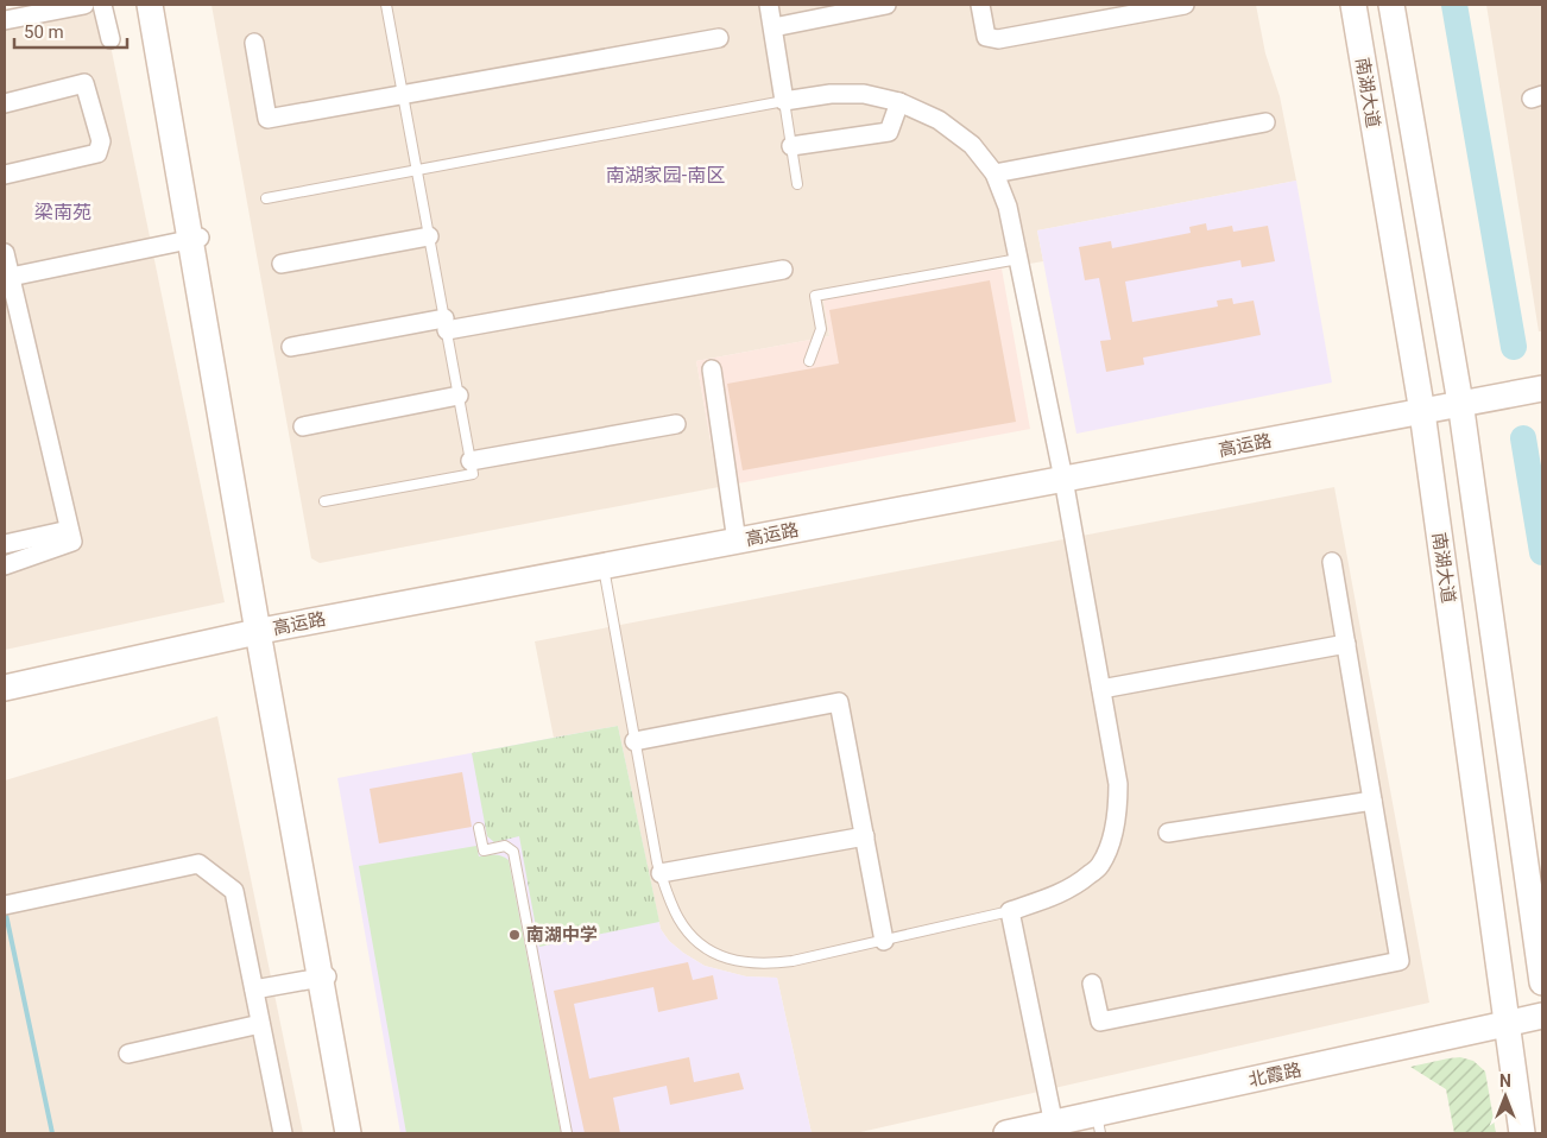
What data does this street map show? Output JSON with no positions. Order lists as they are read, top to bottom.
{
  "streets": {
    "main road": ["南湖大道", "高运路", "北霞路"]
  },
  "crossings": [
    ["南湖大道", "高运路"],
    ["南湖大道", "北霞路"]
  ],
  "districts": ["南湖家园-南区", "梁南苑"],
  "places": ["南湖中学"],
  "scale_bar": "50 m",
  "north": "top"
}
